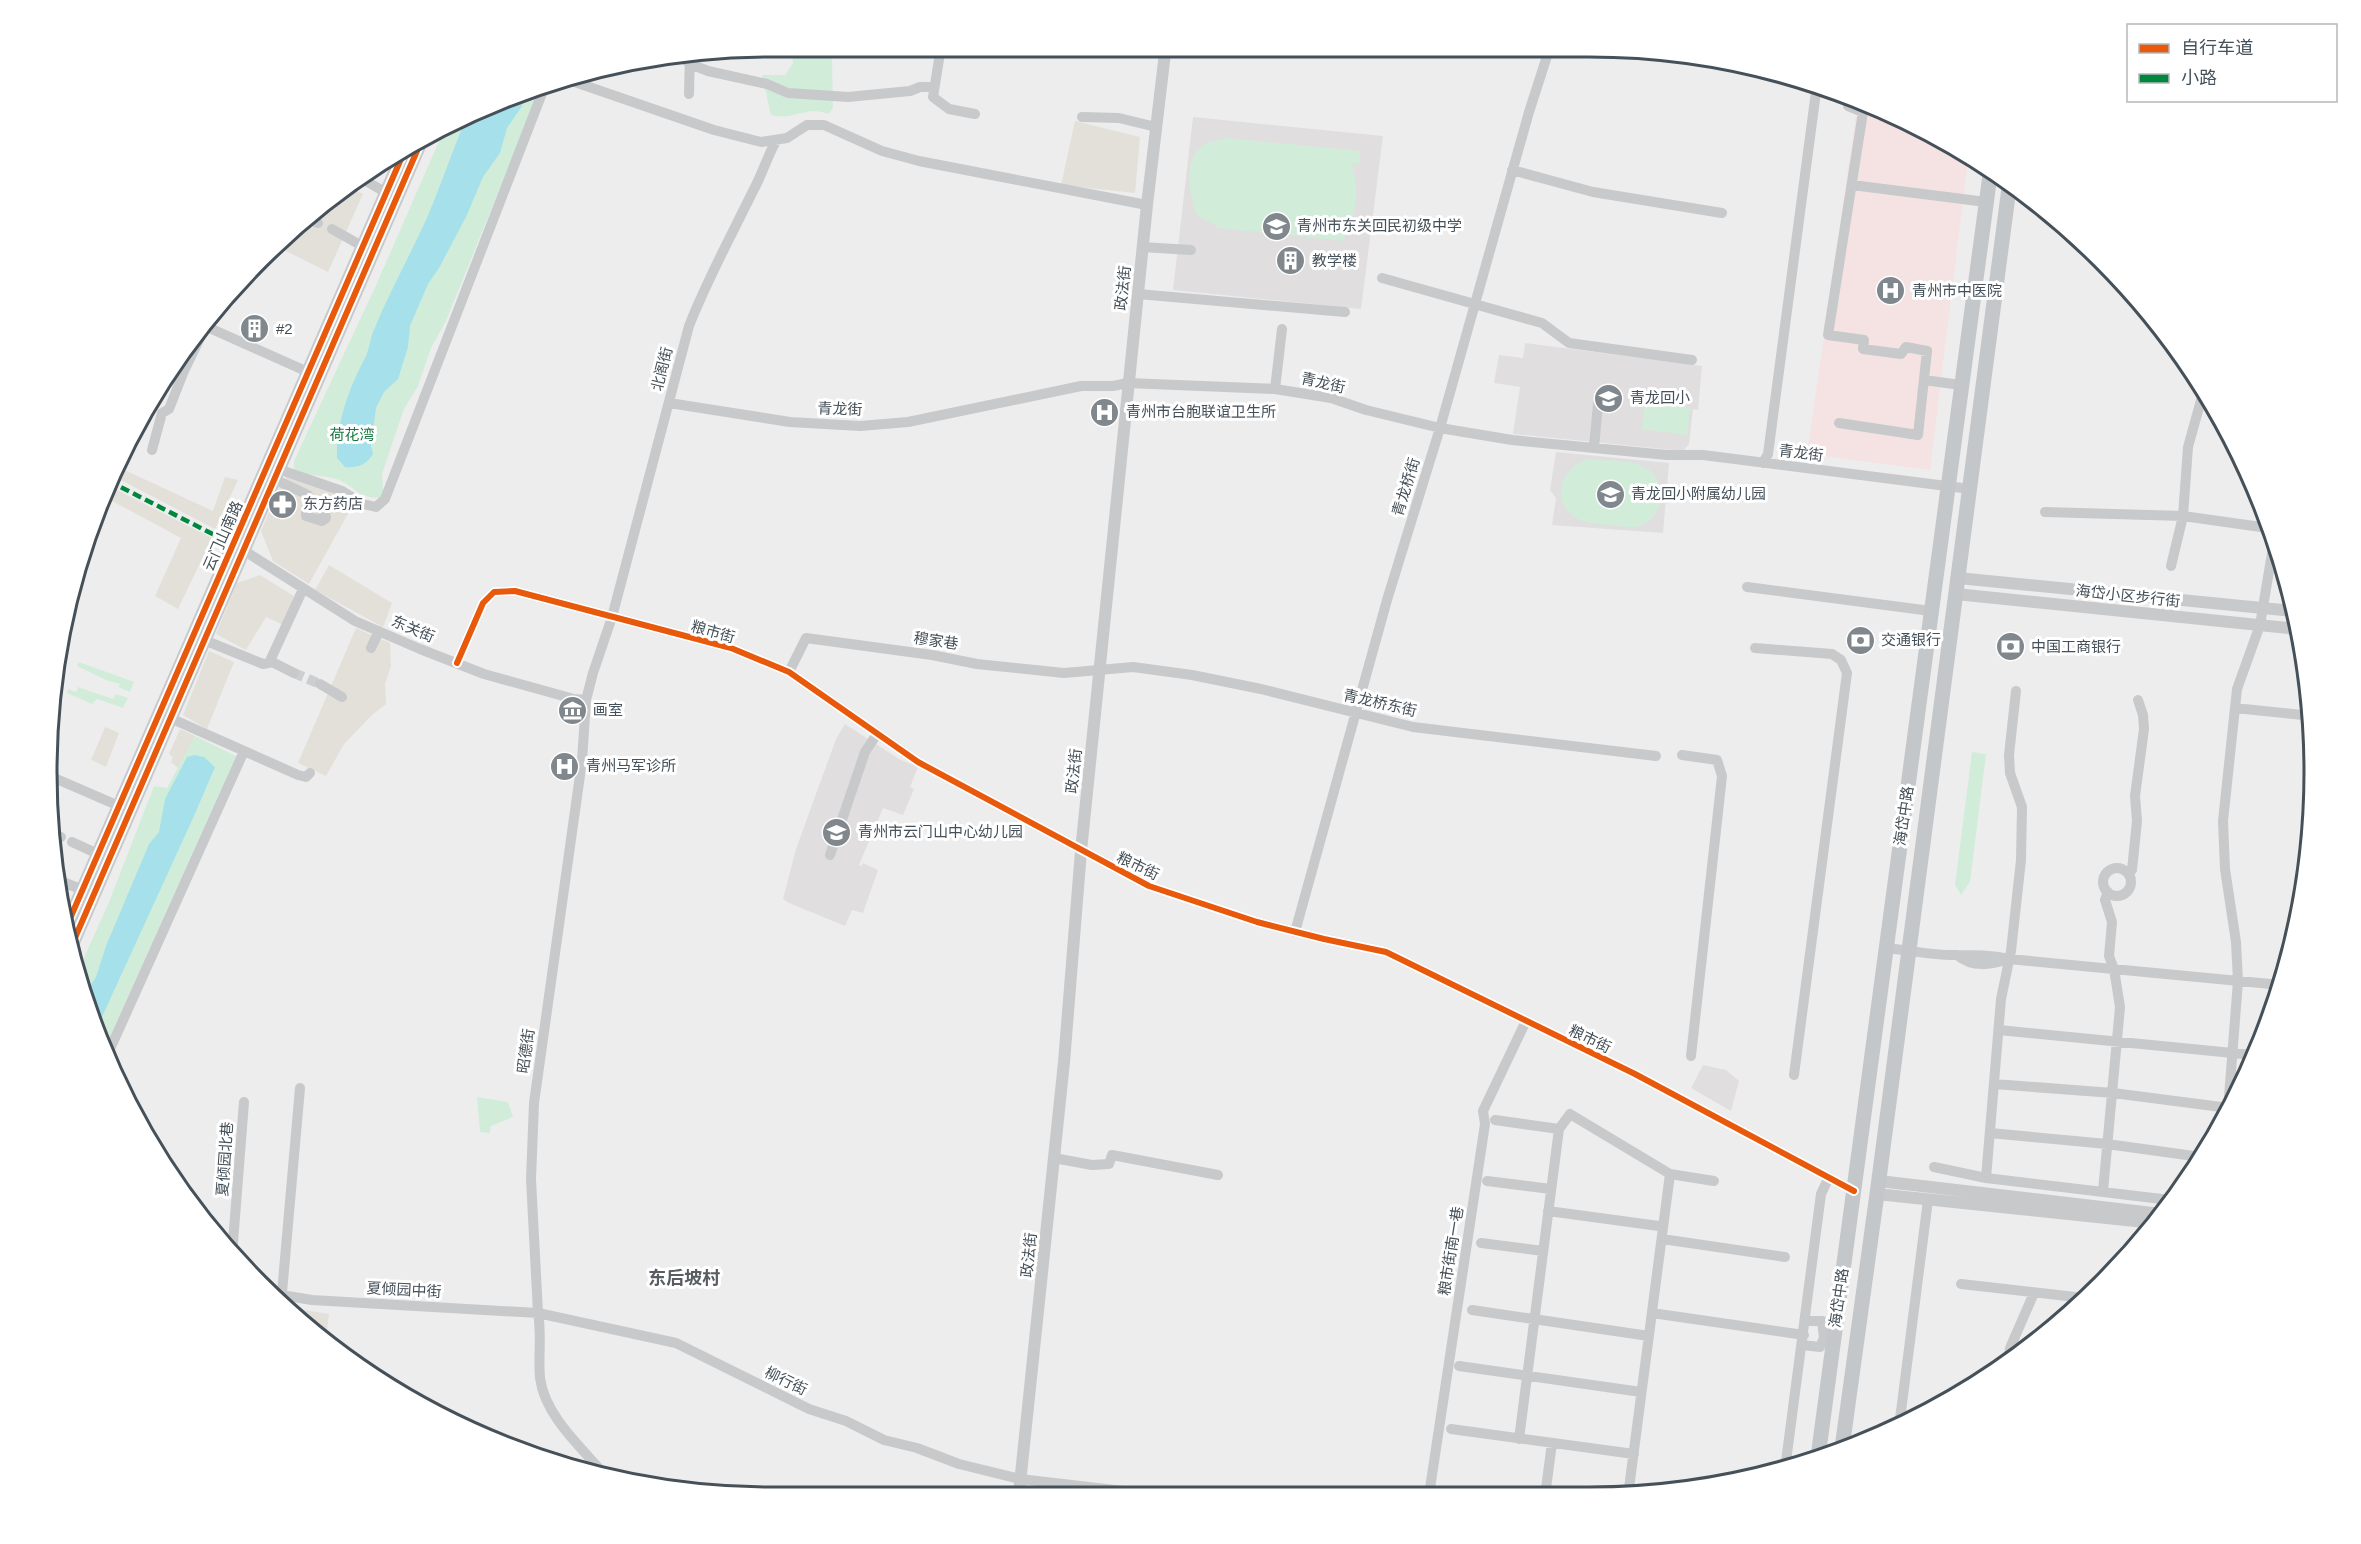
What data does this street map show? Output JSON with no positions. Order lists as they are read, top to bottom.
{
  "streets": {
    "main road": ["云门山南路", "海岱中路"],
    "street": [
      "政法街",
      "北阁街",
      "青龙街",
      "青龙桥街",
      "海岱小区步行街",
      "东关街",
      "粮市街",
      "穆家巷",
      "青龙桥东街",
      "昭德街",
      "夏倾园北巷",
      "粮市街南一巷",
      "夏倾园中街",
      "柳行街"
    ]
  },
  "crossings": [
    ["政法街", "青龙街"],
    ["政法街", "粮市街"],
    ["政法街", "穆家巷"],
    ["政法街", "青龙桥东街"],
    ["政法街", "柳行街"],
    ["北阁街", "青龙街"],
    ["北阁街", "粮市街"],
    ["北阁街", "昭德街"],
    ["青龙街", "青龙桥街"],
    ["青龙街", "海岱中路"],
    ["青龙桥街", "粮市街"],
    ["青龙桥街", "青龙桥东街"],
    ["云门山南路", "东关街"],
    ["海岱小区步行街", "海岱中路"],
    ["东关街", "粮市街"],
    ["东关街", "昭德街"],
    ["粮市街", "穆家巷"],
    ["粮市街", "海岱中路"],
    ["粮市街", "昭德街"],
    ["粮市街", "粮市街南一巷"],
    ["穆家巷", "青龙桥东街"],
    ["昭德街", "夏倾园中街"],
    ["昭德街", "柳行街"],
    ["夏倾园中街", "柳行街"]
  ],
  "districts": ["东后坡村"],
  "parks": ["荷花湾"],
  "places": {
    "school or university": [
      "青州市东关回民初级中学",
      "青龙回小",
      "青龙回小附属幼儿园",
      "青州市云门山中心幼儿园"
    ],
    "building": ["教学楼", "#2"],
    "hospital": ["青州市中医院", "青州市台胞联谊卫生所", "青州马军诊所"],
    "pharmacy": ["东方药店"],
    "bank": ["交通银行", "中国工商银行"],
    "museum": ["画室"]
  },
  "legend": ["自行车道", "小路"]
}
